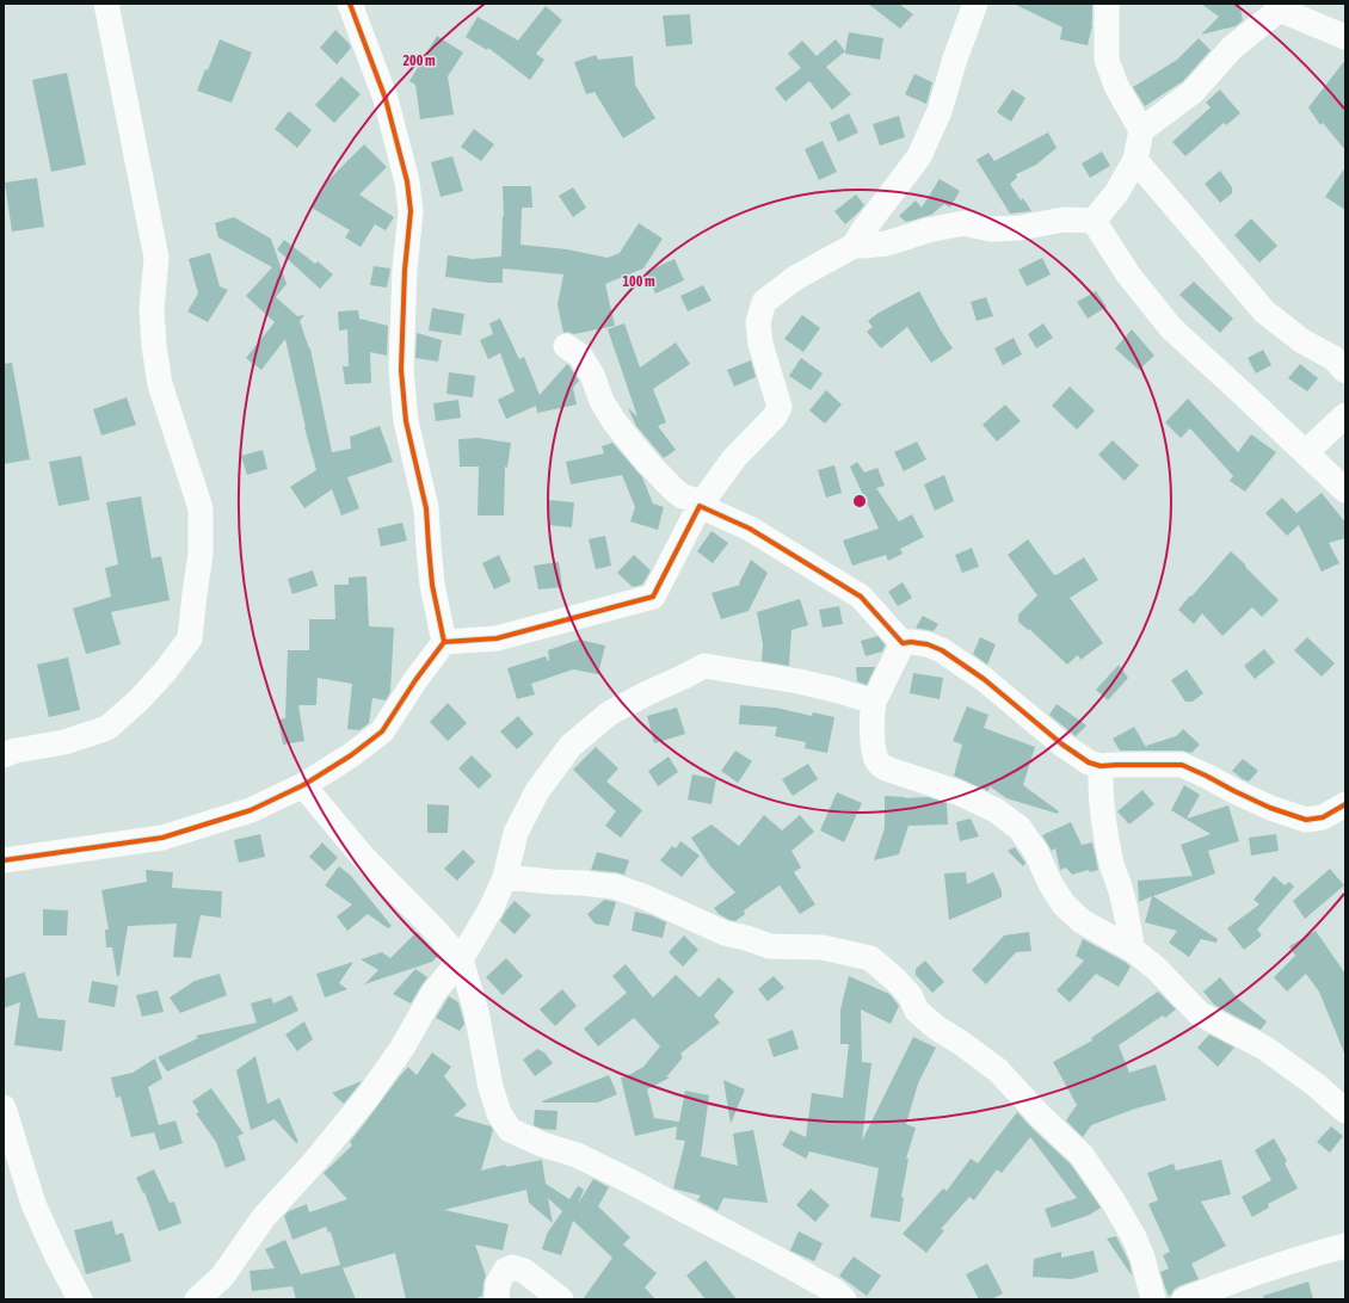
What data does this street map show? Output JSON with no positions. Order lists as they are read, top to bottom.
{
  "rings": ["200 m", "100 m"]
}
